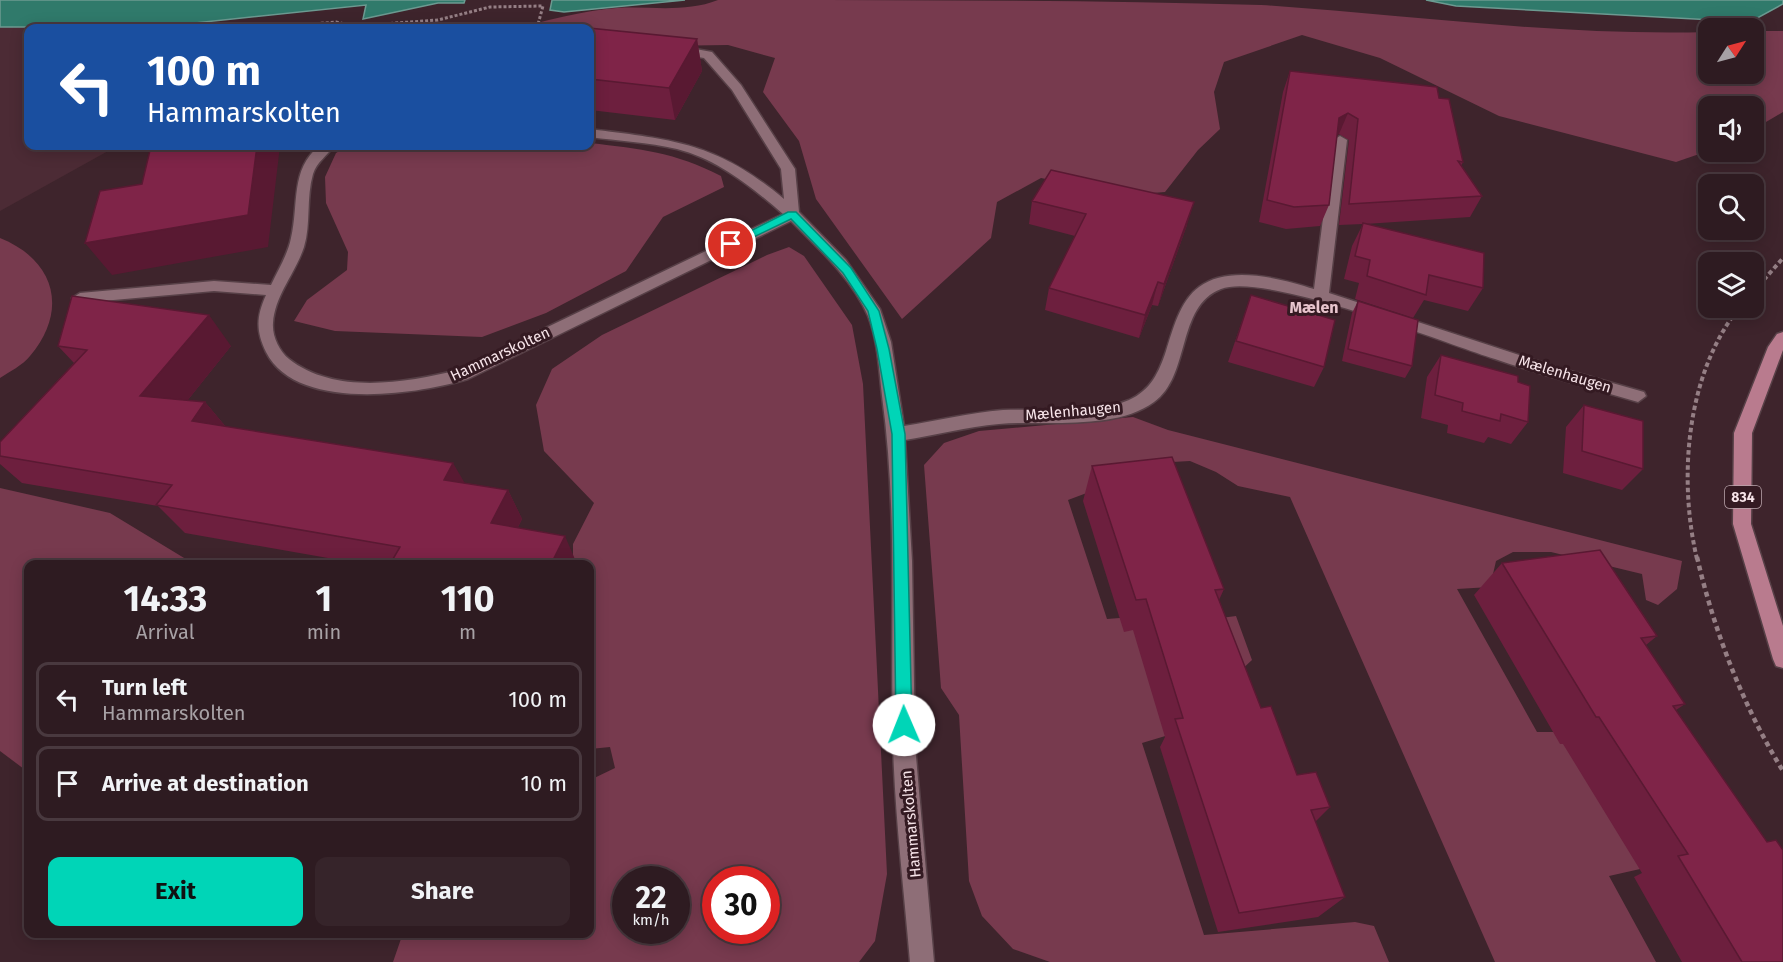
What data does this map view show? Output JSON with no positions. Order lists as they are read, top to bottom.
{
  "streets": {
    "main road": ["834"],
    "street": ["Hammarskolten", "Mælenhaugen"]
  },
  "crossings": [
    ["Hammarskolten", "Mælenhaugen"]
  ],
  "districts": ["Mælen"],
  "north": "top right",
  "page": {
    "turn": ["100 m", "Hammarskolten"],
    "eta": [
      "14:33",
      "Arrival",
      "1",
      "min",
      "110",
      "m"
    ],
    "list": [
      {
        "name": "Turn left",
        "note": "Hammarskolten",
        "value": "100 m"
      },
      {
        "name": "Arrive at destination",
        "value": "10 m"
      }
    ],
    "buttons": ["Exit", "Share"],
    "speed": "22 km/h",
    "limit": "30"
  }
}
